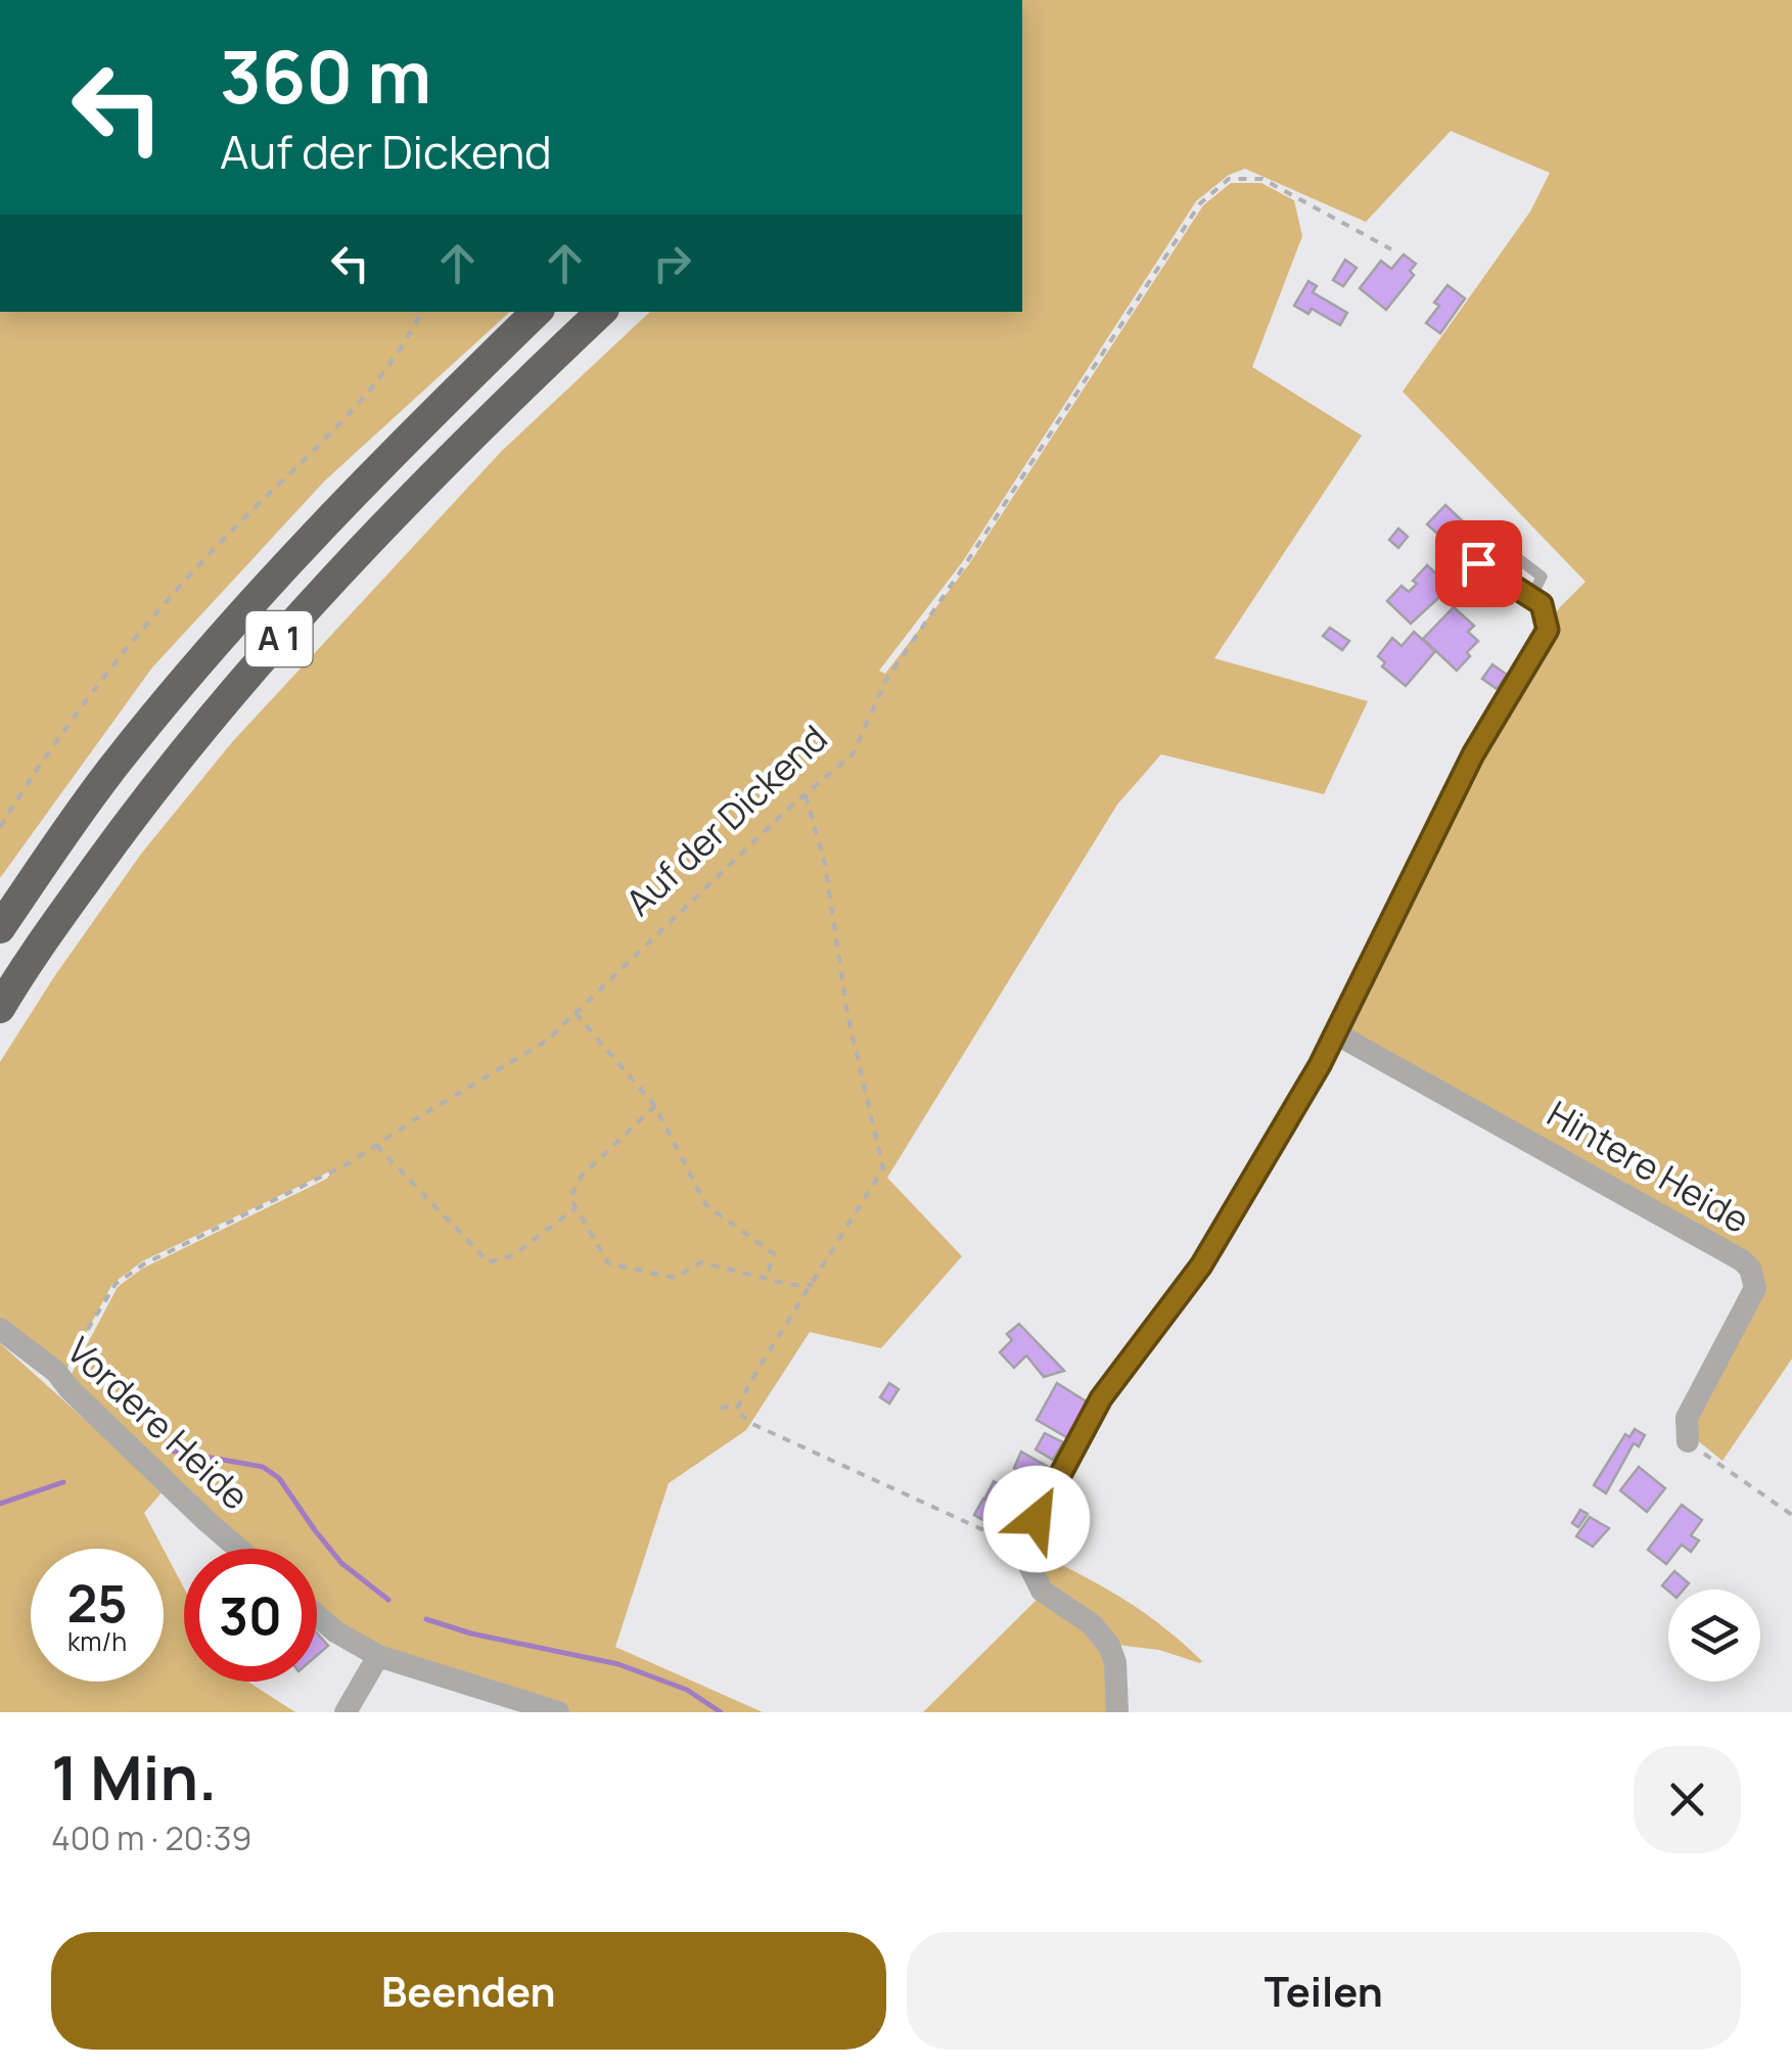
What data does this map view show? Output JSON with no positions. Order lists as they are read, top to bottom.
{
  "streets": {
    "highway": ["A 1"],
    "street": ["Hintere Heide", "Vordere Heide"],
    "path": ["Auf der Dickend"]
  },
  "crossings": [
    ["Auf der Dickend", "Vordere Heide"]
  ],
  "page": {
    "turn": ["360 m", "Auf der Dickend"],
    "speed": "25 km/h",
    "limit": "30",
    "heading": ["1 Min.", "400 m · 20:39"],
    "buttons": ["Beenden", "Teilen"]
  }
}
